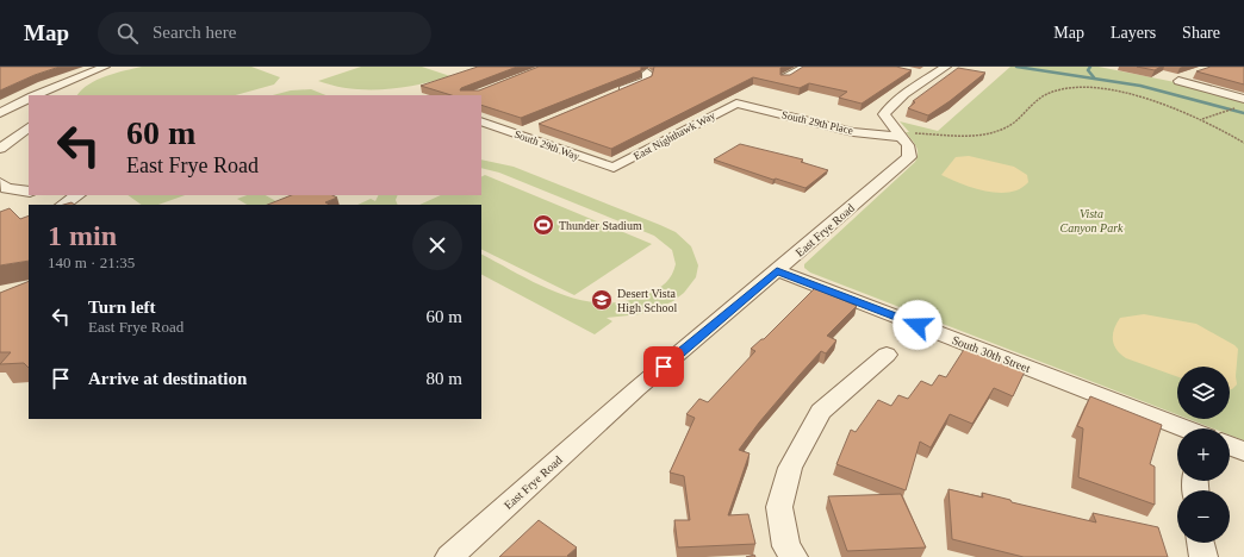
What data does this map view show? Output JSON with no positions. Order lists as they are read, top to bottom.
{
  "streets": {
    "street": [
      "South 29th Place",
      "East Nighthawk Way",
      "South 29th Way",
      "East Frye Road",
      "South 30th Street"
    ]
  },
  "crossings": [
    ["South 29th Place", "East Nighthawk Way"],
    ["South 29th Place", "East Frye Road"],
    ["East Nighthawk Way", "South 29th Way"],
    ["East Frye Road", "South 30th Street"]
  ],
  "parks": ["Vista Canyon Park"],
  "places": {
    "sports": ["Thunder Stadium"],
    "school or university": ["Desert Vista High School"]
  },
  "page": {
    "header": "Map",
    "search": "Search here",
    "nav": ["Map", "Layers", "Share"],
    "turn": ["60 m", "East Frye Road"],
    "heading": ["1 min", "140 m · 21:35"],
    "list": [
      {
        "name": "Turn left",
        "note": "East Frye Road",
        "value": "60 m"
      },
      {
        "name": "Arrive at destination",
        "value": "80 m"
      }
    ],
    "map_buttons": ["+", "−"]
  }
}
